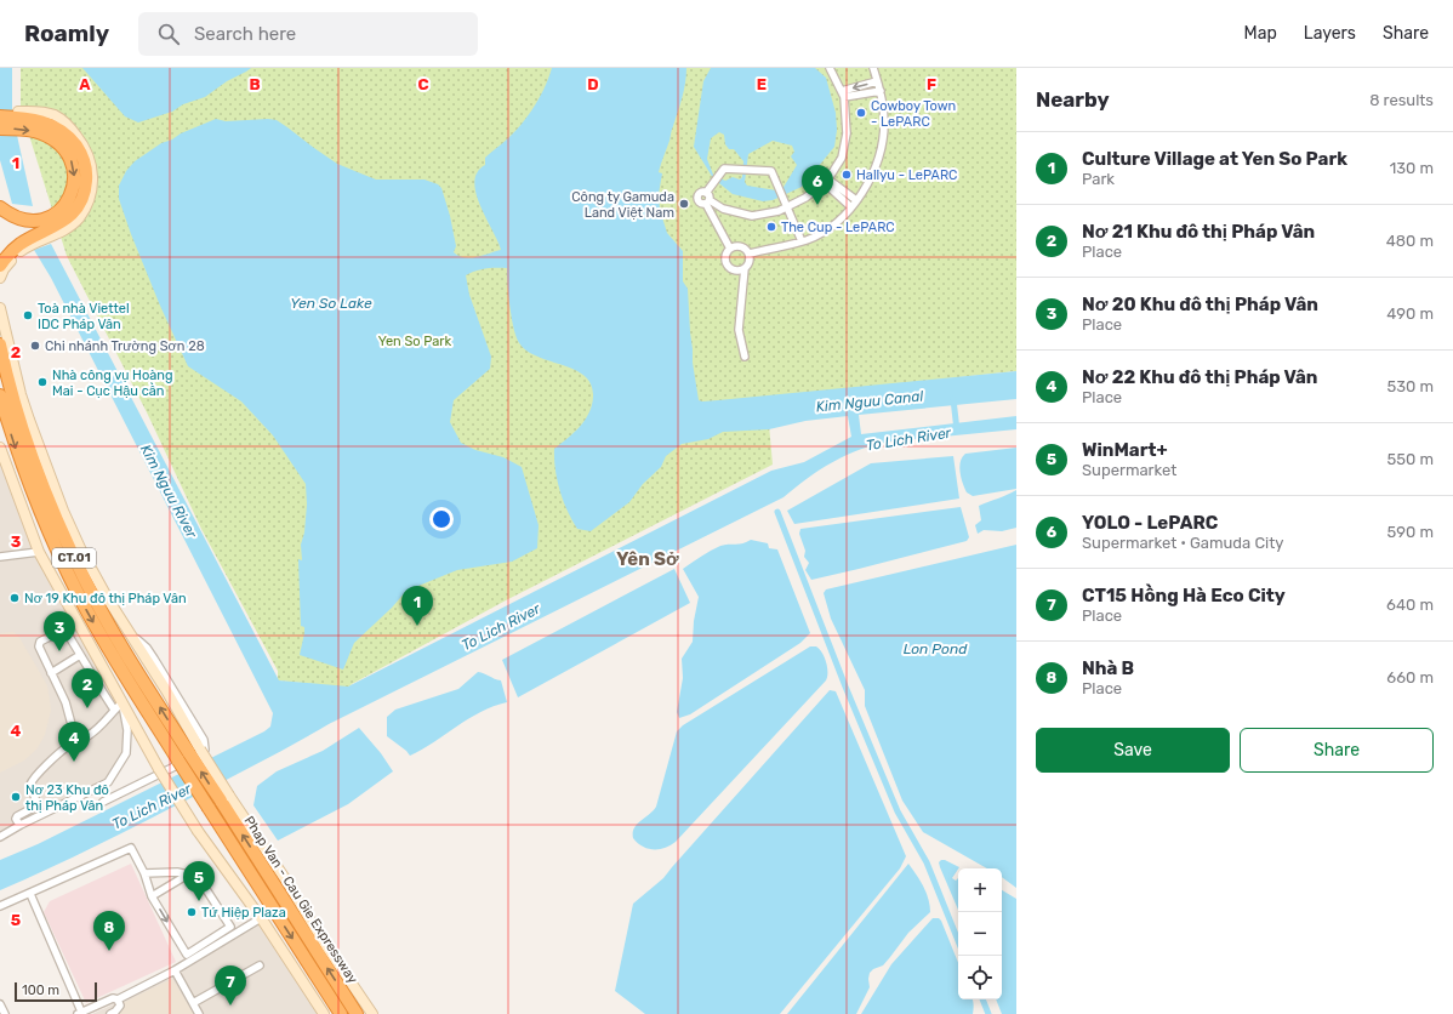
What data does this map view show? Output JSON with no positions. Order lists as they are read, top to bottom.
{
  "streets": {
    "highway": ["CT.01", "Phap Van - Cau Gie Expressway"]
  },
  "crossings": [
    ["CT.01", "Phap Van - Cau Gie Expressway"]
  ],
  "districts": ["Yên Sở"],
  "water": [
    "Yen So Lake",
    "Kim Nguu Canal",
    "To Lich River",
    "Kim Nguu River",
    "Lon Pond"
  ],
  "parks": ["Yen So Park"],
  "places": [
    "Cowboy Town - LePARC",
    "Hallyu - LePARC",
    "Công ty Gamuda Land Việt Nam",
    "The Cup - LePARC",
    "Toà nhà Viettel IDC Pháp Vân",
    "Chi nhánh Trường Sơn 28",
    "Nhà công vụ Hoàng Mai - Cục Hậu cần",
    "Nơ 19 Khu đô thị Pháp Vân",
    "Nơ 23 Khu đô thị Pháp Vân",
    "Tứ Hiệp Plaza"
  ],
  "scale_bar": "100 m",
  "page": {
    "header": "Roamly",
    "search": "Search here",
    "nav": ["Map", "Layers", "Share"],
    "heading": ["Nearby", "8 results"],
    "list": [
      {
        "mark": "1",
        "name": "Culture Village at Yen So Park",
        "note": "Park",
        "value": "130 m"
      },
      {
        "mark": "2",
        "name": "Nơ 21 Khu đô thị Pháp Vân",
        "note": "Place",
        "value": "480 m"
      },
      {
        "mark": "3",
        "name": "Nơ 20 Khu đô thị Pháp Vân",
        "note": "Place",
        "value": "490 m"
      },
      {
        "mark": "4",
        "name": "Nơ 22 Khu đô thị Pháp Vân",
        "note": "Place",
        "value": "530 m"
      },
      {
        "mark": "5",
        "name": "WinMart+",
        "note": "Supermarket",
        "value": "550 m"
      },
      {
        "mark": "6",
        "name": "YOLO - LePARC",
        "note": "Supermarket · Gamuda City",
        "value": "590 m"
      },
      {
        "mark": "7",
        "name": "CT15 Hồng Hà Eco City",
        "note": "Place",
        "value": "640 m"
      },
      {
        "mark": "8",
        "name": "Nhà B",
        "note": "Place",
        "value": "660 m"
      }
    ],
    "pins": [
      "6",
      "1",
      "3",
      "2",
      "4",
      "5",
      "8",
      "7"
    ],
    "buttons": ["Save", "Share"],
    "map_buttons": ["+", "−"],
    "scale": "100 m"
  },
  "grid": {
    "columns": [
      "A",
      "B",
      "C",
      "D",
      "E",
      "F"
    ],
    "rows": [
      "1",
      "2",
      "3",
      "4",
      "5"
    ]
  }
}
